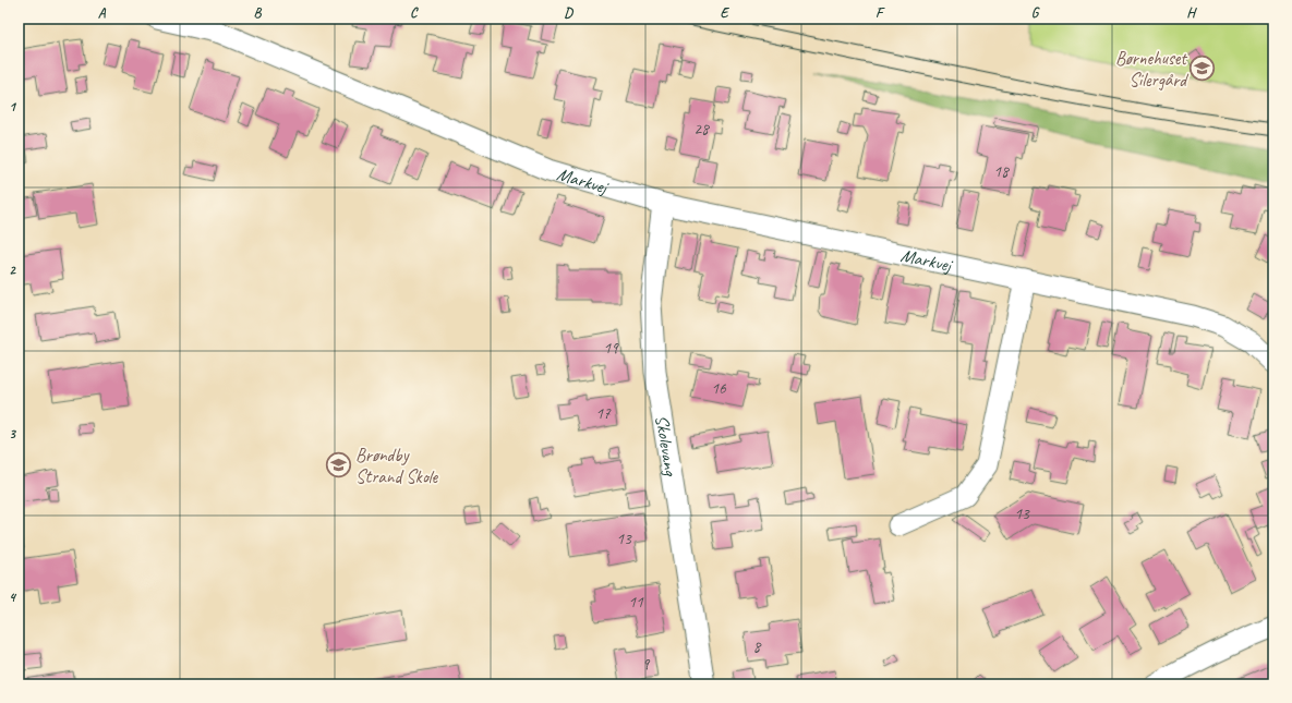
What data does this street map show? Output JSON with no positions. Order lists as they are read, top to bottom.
{
  "streets": {
    "street": ["Markvej", "Skolevang"]
  },
  "crossings": [
    ["Markvej", "Skolevang"]
  ],
  "places": {
    "school or university": ["Børnehuset Silergård", "Brøndby Strand Skole"]
  },
  "house_numbers": [
    "28",
    "18",
    "19",
    "16",
    "17",
    "13",
    "13",
    "11",
    "8",
    "9"
  ],
  "grid": {
    "columns": [
      "A",
      "B",
      "C",
      "D",
      "E",
      "F",
      "G",
      "H"
    ],
    "rows": [
      "1",
      "2",
      "3",
      "4"
    ]
  }
}
